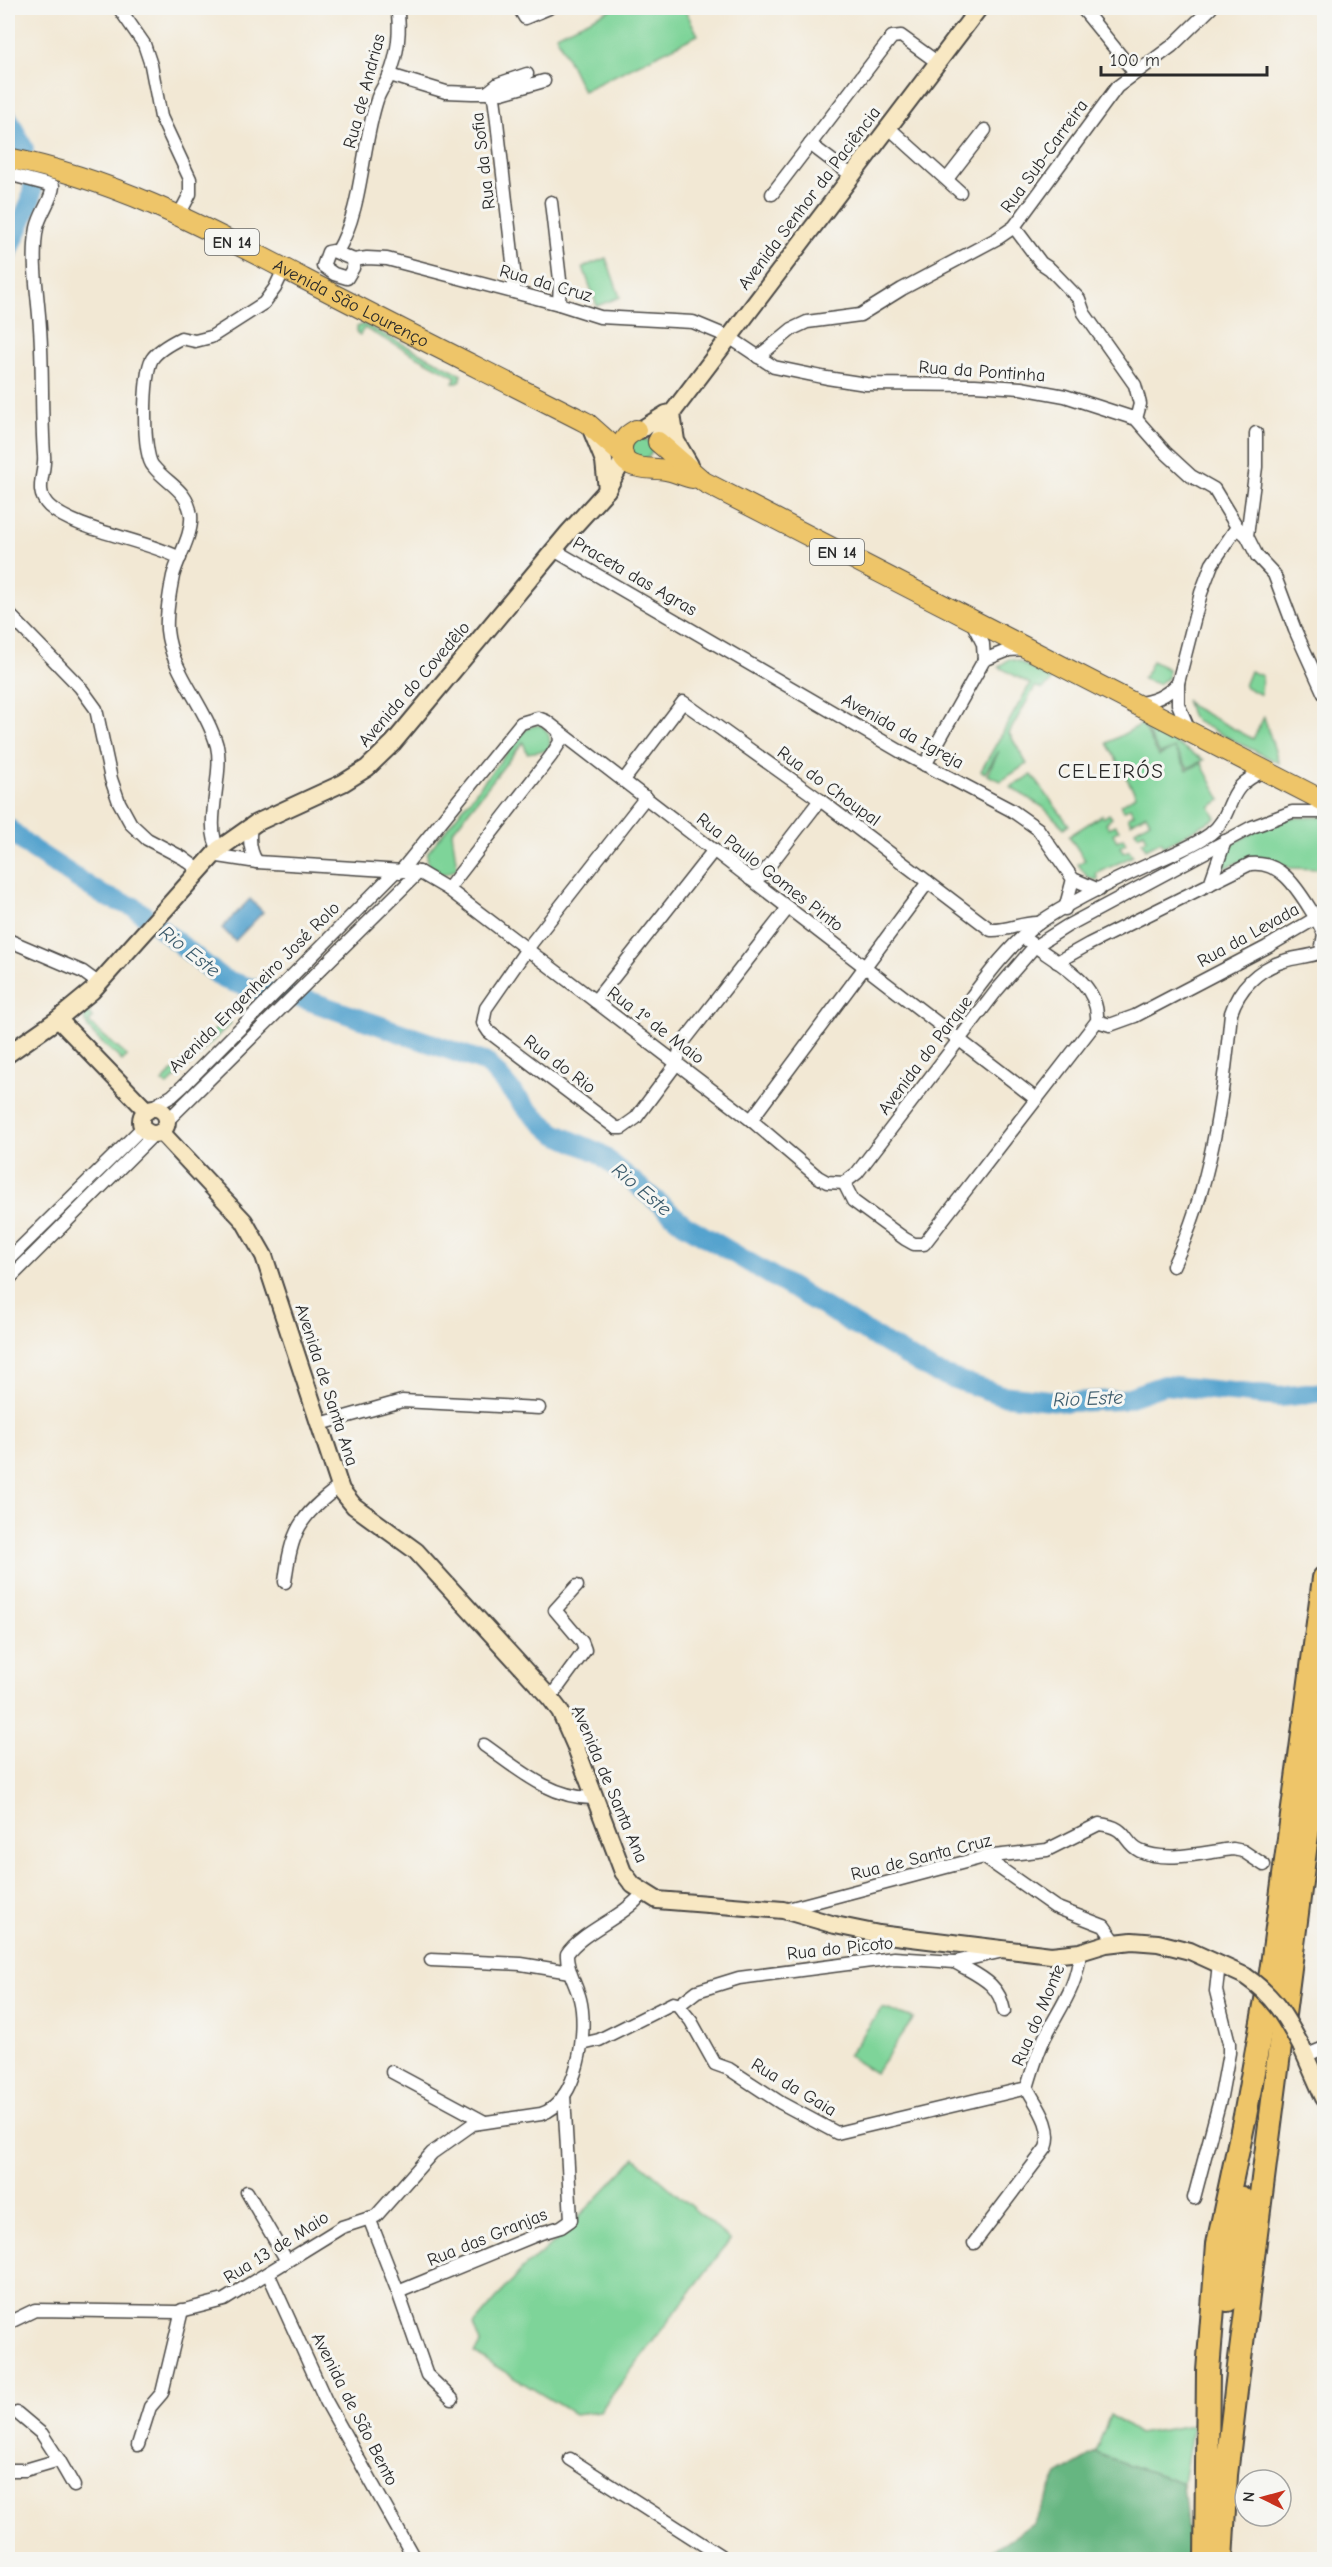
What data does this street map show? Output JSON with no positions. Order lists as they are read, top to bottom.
{
  "streets": {
    "main road": ["EN 14", "Avenida São Lourenço"],
    "street": [
      "Rua de Andrias",
      "Rua Sub-Carreira",
      "Rua da Sofia",
      "Avenida Senhor da Paciência",
      "Rua da Cruz",
      "Rua da Pontinha",
      "Praceta das Agras",
      "Avenida do Covedêlo",
      "Avenida da Igreja",
      "Rua do Choupal",
      "Rua Paulo Gomes Pinto",
      "Rua da Levada",
      "Avenida Engenheiro José Rolo",
      "Rua 1º de Maio",
      "Avenida do Parque",
      "Rua do Rio",
      "Avenida de Santa Ana",
      "Rua de Santa Cruz",
      "Rua do Picoto",
      "Rua do Monte",
      "Rua da Gaia",
      "Rua das Granjas",
      "Rua 13 de Maio",
      "Avenida de São Bento"
    ]
  },
  "crossings": [
    ["Rua de Andrias", "Rua da Sofia"],
    ["Rua de Andrias", "Rua da Cruz"],
    ["Rua de Andrias", "Avenida São Lourenço"],
    ["Rua Sub-Carreira", "Rua da Pontinha"],
    ["Rua da Sofia", "Rua da Cruz"],
    ["Avenida Senhor da Paciência", "EN 14"],
    ["Avenida Senhor da Paciência", "Rua da Cruz"],
    ["Avenida Senhor da Paciência", "Rua da Pontinha"],
    ["Avenida Senhor da Paciência", "Avenida do Covedêlo"],
    ["EN 14", "Avenida São Lourenço"],
    ["EN 14", "Avenida do Covedêlo"],
    ["EN 14", "Avenida do Parque"],
    ["Rua da Cruz", "Avenida São Lourenço"],
    ["Rua da Cruz", "Rua da Pontinha"],
    ["Praceta das Agras", "Avenida do Covedêlo"],
    ["Praceta das Agras", "Avenida da Igreja"],
    ["Rua do Choupal", "Rua Paulo Gomes Pinto"],
    ["Rua do Choupal", "Avenida do Parque"],
    ["Rua Paulo Gomes Pinto", "Avenida Engenheiro José Rolo"],
    ["Rua Paulo Gomes Pinto", "Avenida do Parque"],
    ["Avenida Engenheiro José Rolo", "Avenida de Santa Ana"],
    ["Rua 1º de Maio", "Avenida do Parque"],
    ["Rua 1º de Maio", "Rua do Rio"],
    ["Avenida de Santa Ana", "Rua de Santa Cruz"],
    ["Avenida de Santa Ana", "Rua do Picoto"],
    ["Avenida de Santa Ana", "Rua do Monte"],
    ["Rua do Picoto", "Rua da Gaia"],
    ["Rua do Monte", "Rua da Gaia"],
    ["Rua das Granjas", "Rua 13 de Maio"],
    ["Rua 13 de Maio", "Avenida de São Bento"]
  ],
  "districts": ["CELEIRÓS"],
  "water": ["Rio Este"],
  "scale_bar": "100 m",
  "north": "left"
}
